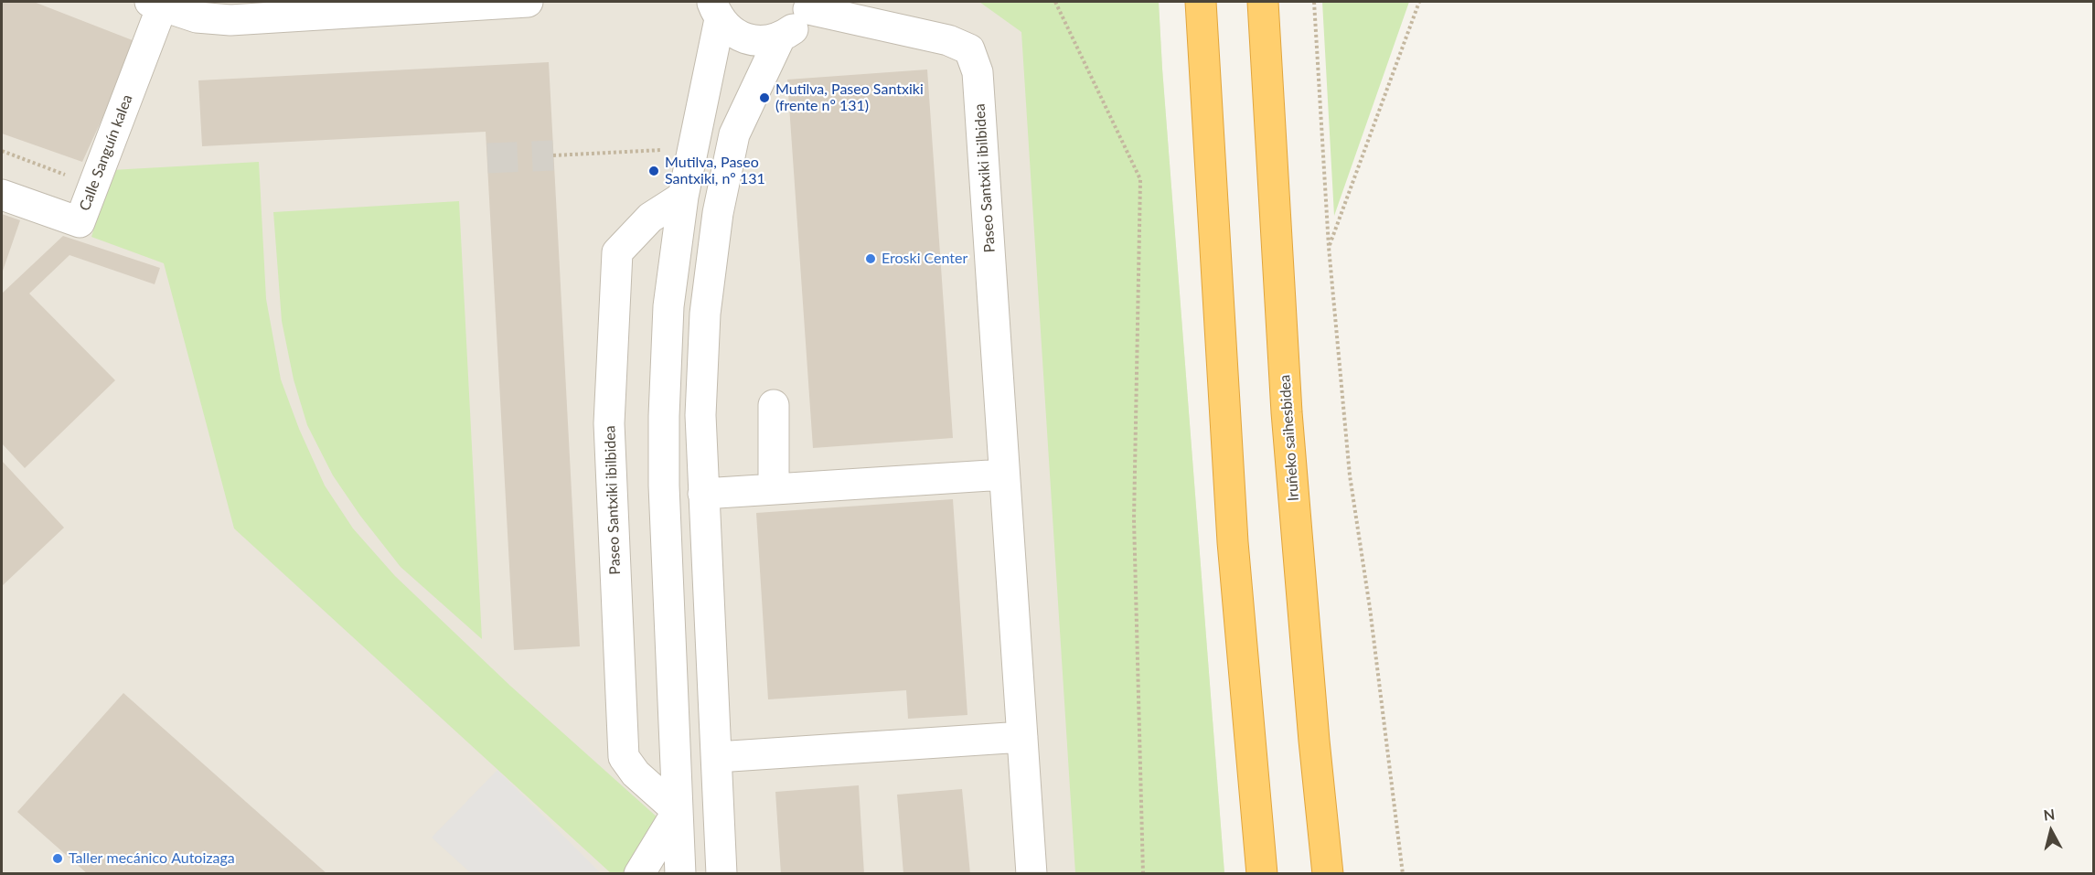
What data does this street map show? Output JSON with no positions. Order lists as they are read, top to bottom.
{
  "streets": {
    "highway": ["Iruñeko saihesbidea"],
    "street": ["Calle Sanguín kalea", "Paseo Santxiki ibilbidea"]
  },
  "places": [
    "Mutilva, Paseo Santxiki (frente nº 131)",
    "Mutilva, Paseo Santxiki, nº 131",
    "Eroski Center",
    "Taller mecánico Autoizaga"
  ],
  "north": "top"
}
